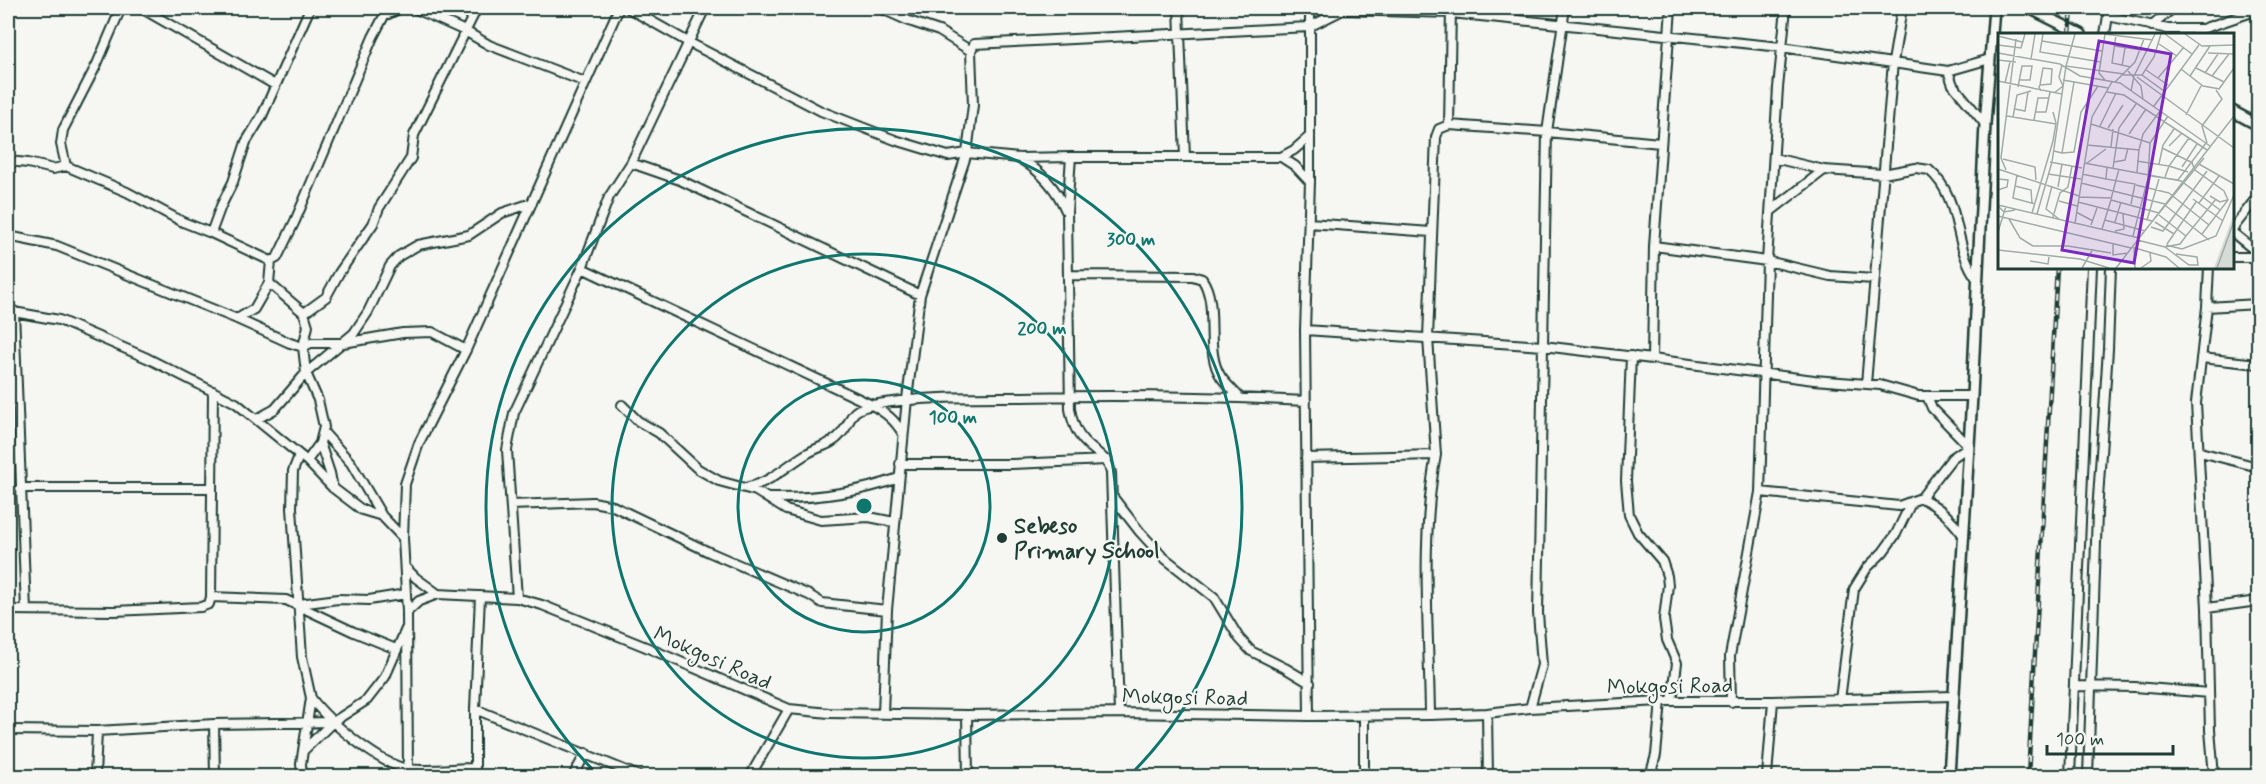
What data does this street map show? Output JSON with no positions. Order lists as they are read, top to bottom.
{
  "streets": {
    "street": ["Mokgosi Road"]
  },
  "places": ["Sebeso Primary School"],
  "scale_bar": "100 m",
  "rings": ["300 m", "200 m", "100 m"]
}
